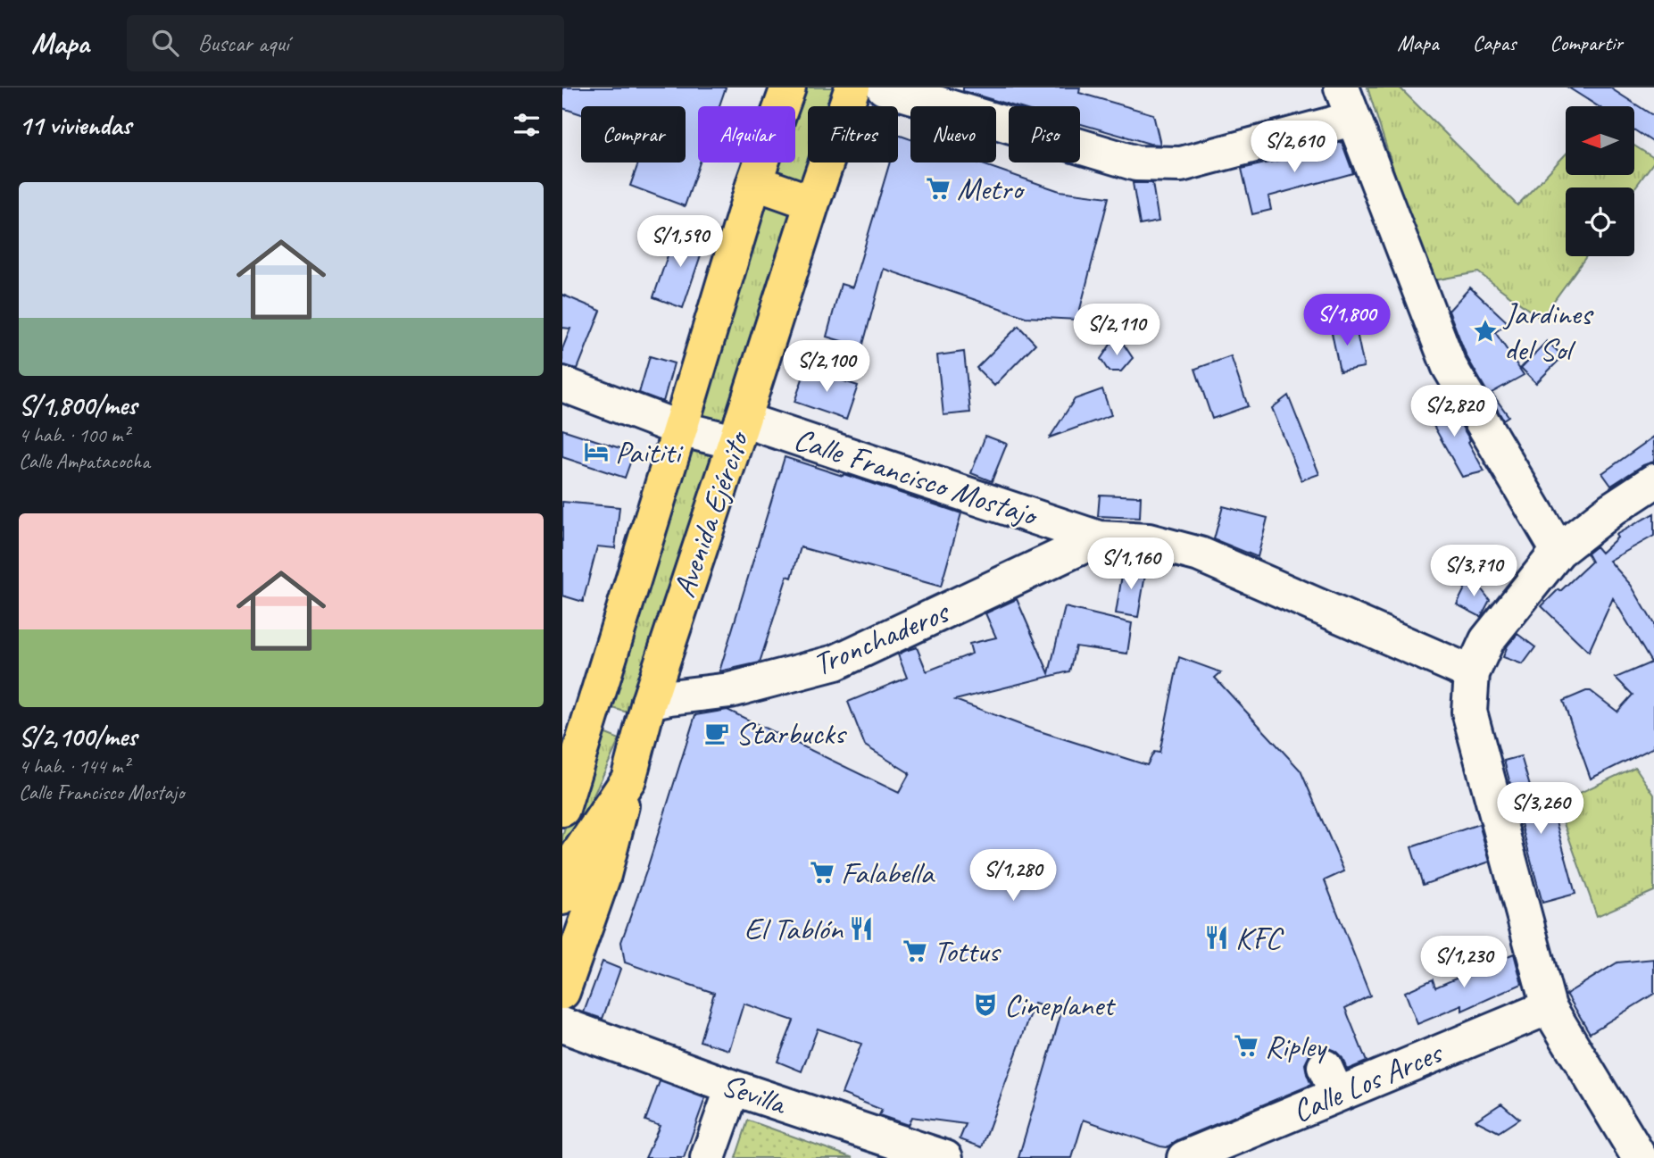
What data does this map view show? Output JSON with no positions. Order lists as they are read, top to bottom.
{
  "streets": {
    "main road": ["Avenida Ejército"],
    "street": [
      "Calle Francisco Mostajo",
      "Tronchaderos",
      "Calle Los Arces",
      "Sevilla"
    ]
  },
  "crossings": [
    ["Calle Francisco Mostajo", "Avenida Ejército"],
    ["Calle Francisco Mostajo", "Tronchaderos"],
    ["Avenida Ejército", "Tronchaderos"]
  ],
  "places": {
    "supermarket": [
      "Metro",
      "Falabella",
      "Tottus",
      "Ripley"
    ],
    "place": ["Jardines del Sol"],
    "hotel": ["Paititi"],
    "cafe": ["Starbucks"],
    "restaurant": ["El Tablón", "KFC"],
    "theatre": ["Cineplanet"]
  },
  "north": "left",
  "page": {
    "header": "Mapa",
    "search": "Buscar aquí",
    "nav": ["Mapa", "Capas", "Compartir"],
    "heading": "11 viviendas",
    "chip": [
      "Comprar",
      "Alquilar",
      "Filtros",
      "Nuevo",
      "Piso"
    ],
    "price": [
      "S/2,610",
      "S/1,590",
      "S/1,800",
      "S/2,110",
      "S/2,100",
      "S/2,820",
      "S/1,160",
      "S/3,710",
      "S/3,260",
      "S/1,280",
      "S/1,230"
    ],
    "list": [
      {
        "name": "S/1,800/mes",
        "note": "4 hab. · 100 m² · Calle Ampatacocha"
      },
      {
        "name": "S/2,100/mes",
        "note": "4 hab. · 144 m² · Calle Francisco Mostajo"
      }
    ]
  }
}
